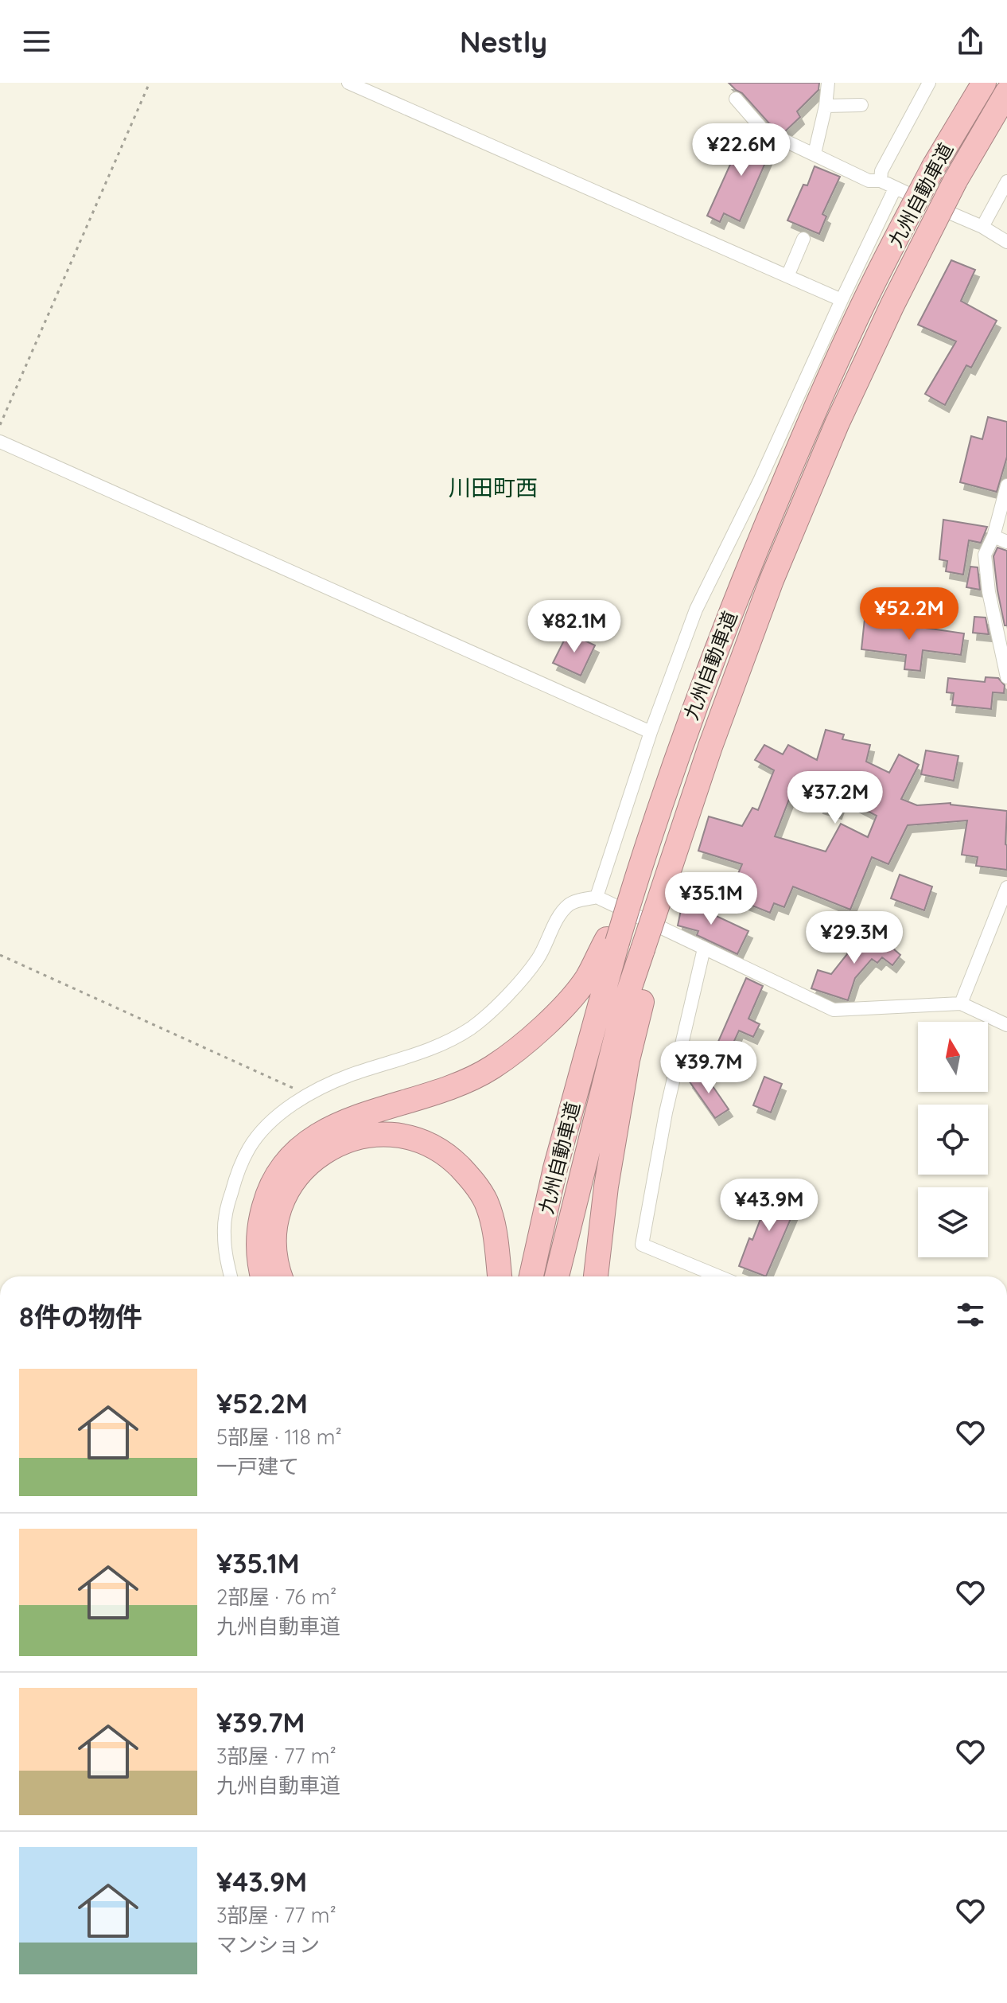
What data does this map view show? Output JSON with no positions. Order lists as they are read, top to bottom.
{
  "streets": {
    "highway": ["九州自動車道"]
  },
  "districts": ["川田町西"],
  "north": "top",
  "page": {
    "header": "Nestly",
    "price": [
      "¥22.6M",
      "¥52.2M",
      "¥82.1M",
      "¥37.2M",
      "¥35.1M",
      "¥29.3M",
      "¥39.7M",
      "¥43.9M"
    ],
    "heading": "8件の物件",
    "list": [
      {
        "name": "¥52.2M",
        "note": "5部屋 · 118 m² · 一戸建て"
      },
      {
        "name": "¥35.1M",
        "note": "2部屋 · 76 m² · 九州自動車道"
      },
      {
        "name": "¥39.7M",
        "note": "3部屋 · 77 m² · 九州自動車道"
      },
      {
        "name": "¥43.9M",
        "note": "3部屋 · 77 m² · マンション"
      }
    ]
  }
}
